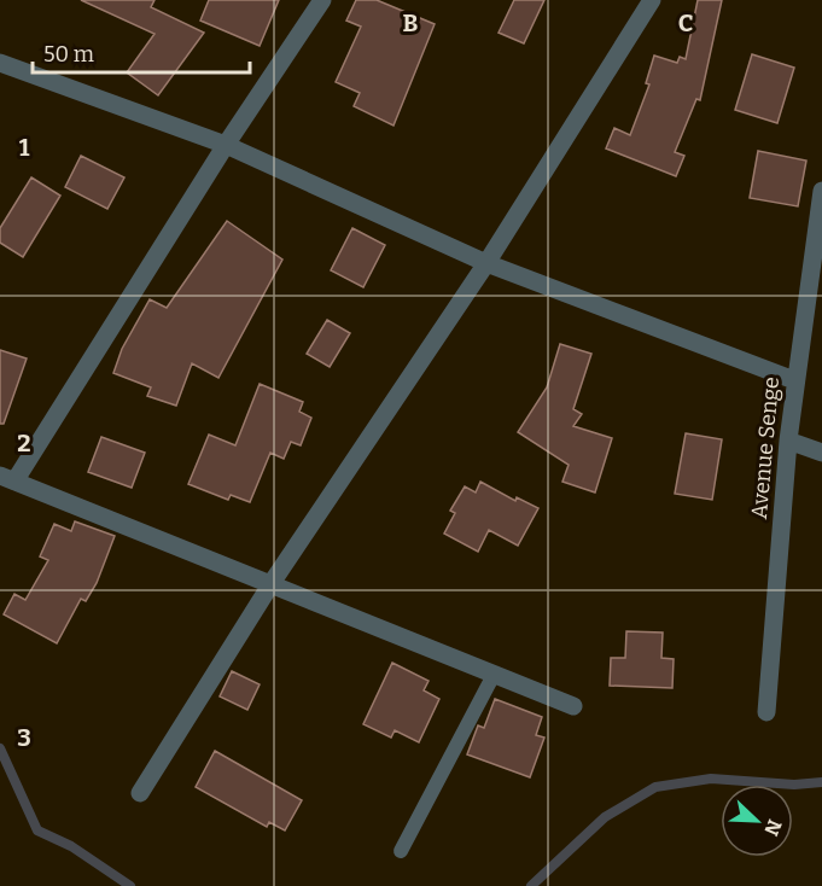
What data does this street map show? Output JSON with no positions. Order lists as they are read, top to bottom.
{
  "streets": {
    "street": ["Avenue Senge"]
  },
  "scale_bar": "50 m",
  "north": "bottom right",
  "grid": {
    "columns": ["B", "C"],
    "rows": ["1", "2", "3"]
  }
}
